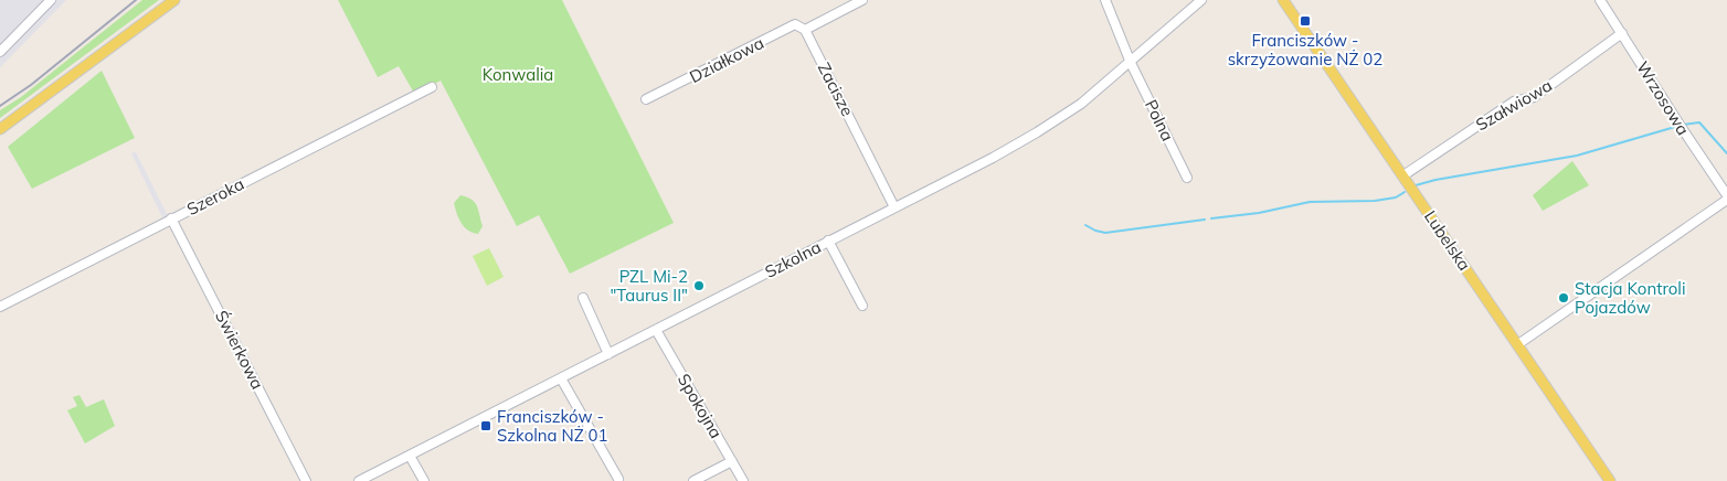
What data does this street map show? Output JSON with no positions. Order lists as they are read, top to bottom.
{
  "streets": {
    "main road": ["Lubelska"],
    "street": [
      "Działkowa",
      "Zacisze",
      "Wrzosowa",
      "Szałwiowa",
      "Polna",
      "Szeroka",
      "Szkolna",
      "Świerkowa",
      "Spokojna"
    ]
  },
  "crossings": [
    ["Działkowa", "Zacisze"],
    ["Zacisze", "Szkolna"],
    ["Wrzosowa", "Szałwiowa"],
    ["Szałwiowa", "Lubelska"],
    ["Polna", "Szkolna"],
    ["Szeroka", "Świerkowa"],
    ["Szkolna", "Spokojna"]
  ],
  "parks": ["Konwalia"],
  "places": {
    "transit": ["Franciszków - skrzyżowanie NŻ 02", "Franciszków - Szkolna NŻ 01"],
    "other": ["PZL Mi-2 \"Taurus II\"", "Stacja Kontroli Pojazdów"]
  }
}
